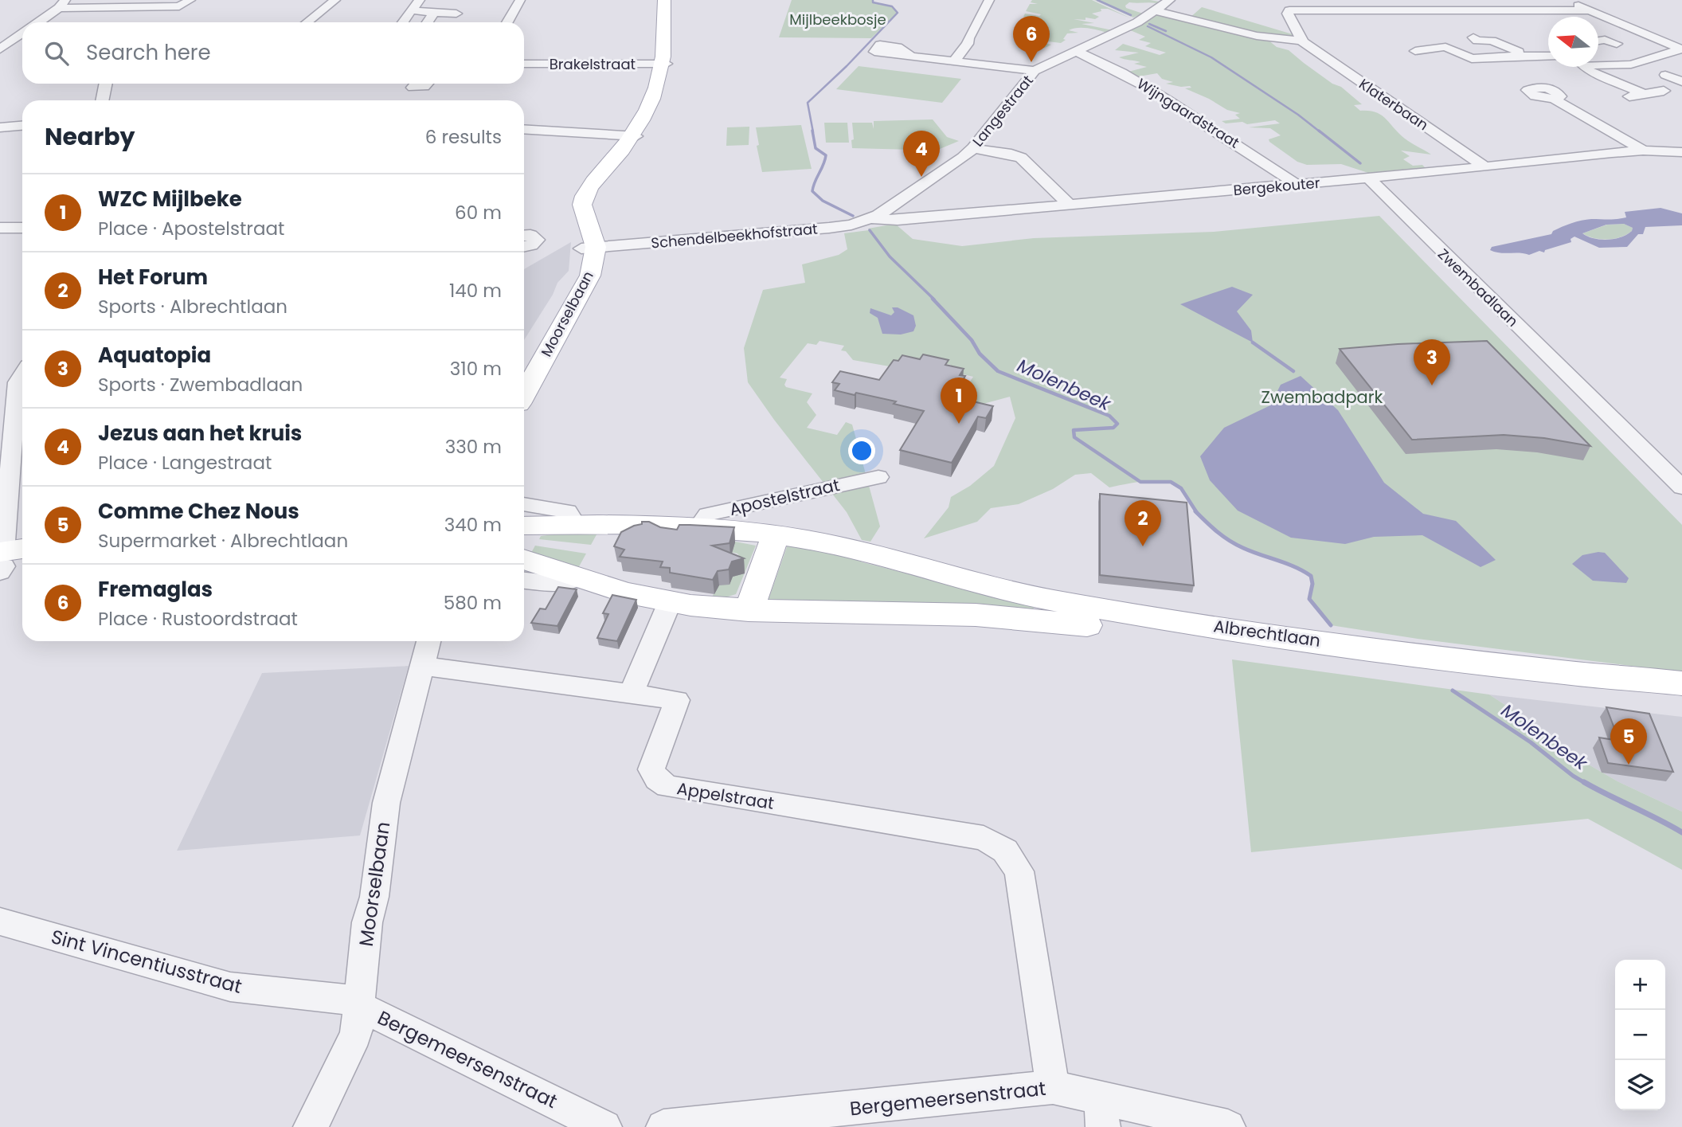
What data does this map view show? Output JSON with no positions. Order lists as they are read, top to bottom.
{
  "streets": {
    "main road": ["Moorselbaan", "Albrechtlaan"],
    "street": [
      "Brakelstraat",
      "Klaterbaan",
      "Langestraat",
      "Wijngaardstraat",
      "Bergekouter",
      "Schendelbeekhofstraat",
      "Zwembadlaan",
      "Apostelstraat",
      "Appelstraat",
      "Sint Vincentiusstraat",
      "Bergemeersenstraat"
    ]
  },
  "crossings": [
    ["Brakelstraat", "Moorselbaan"],
    ["Klaterbaan", "Langestraat"],
    ["Klaterbaan", "Bergekouter"],
    ["Langestraat", "Wijngaardstraat"],
    ["Langestraat", "Bergekouter"],
    ["Langestraat", "Schendelbeekhofstraat"],
    ["Wijngaardstraat", "Bergekouter"],
    ["Bergekouter", "Schendelbeekhofstraat"],
    ["Bergekouter", "Zwembadlaan"],
    ["Schendelbeekhofstraat", "Moorselbaan"],
    ["Moorselbaan", "Appelstraat"],
    ["Moorselbaan", "Sint Vincentiusstraat"],
    ["Moorselbaan", "Bergemeersenstraat"],
    ["Apostelstraat", "Albrechtlaan"],
    ["Appelstraat", "Bergemeersenstraat"],
    ["Sint Vincentiusstraat", "Bergemeersenstraat"]
  ],
  "water": ["Molenbeek"],
  "parks": ["Mijlbeekbosje", "Zwembadpark"],
  "north": "left",
  "page": {
    "pins": [
      "6",
      "4",
      "3",
      "1",
      "2",
      "5"
    ],
    "search": "Search here",
    "heading": ["Nearby", "6 results"],
    "list": [
      {
        "mark": "1",
        "name": "WZC Mijlbeke",
        "note": "Place · Apostelstraat",
        "value": "60 m"
      },
      {
        "mark": "2",
        "name": "Het Forum",
        "note": "Sports · Albrechtlaan",
        "value": "140 m"
      },
      {
        "mark": "3",
        "name": "Aquatopia",
        "note": "Sports · Zwembadlaan",
        "value": "310 m"
      },
      {
        "mark": "4",
        "name": "Jezus aan het kruis",
        "note": "Place · Langestraat",
        "value": "330 m"
      },
      {
        "mark": "5",
        "name": "Comme Chez Nous",
        "note": "Supermarket · Albrechtlaan",
        "value": "340 m"
      },
      {
        "mark": "6",
        "name": "Fremaglas",
        "note": "Place · Rustoordstraat",
        "value": "580 m"
      }
    ],
    "map_buttons": ["+", "−"]
  }
}
